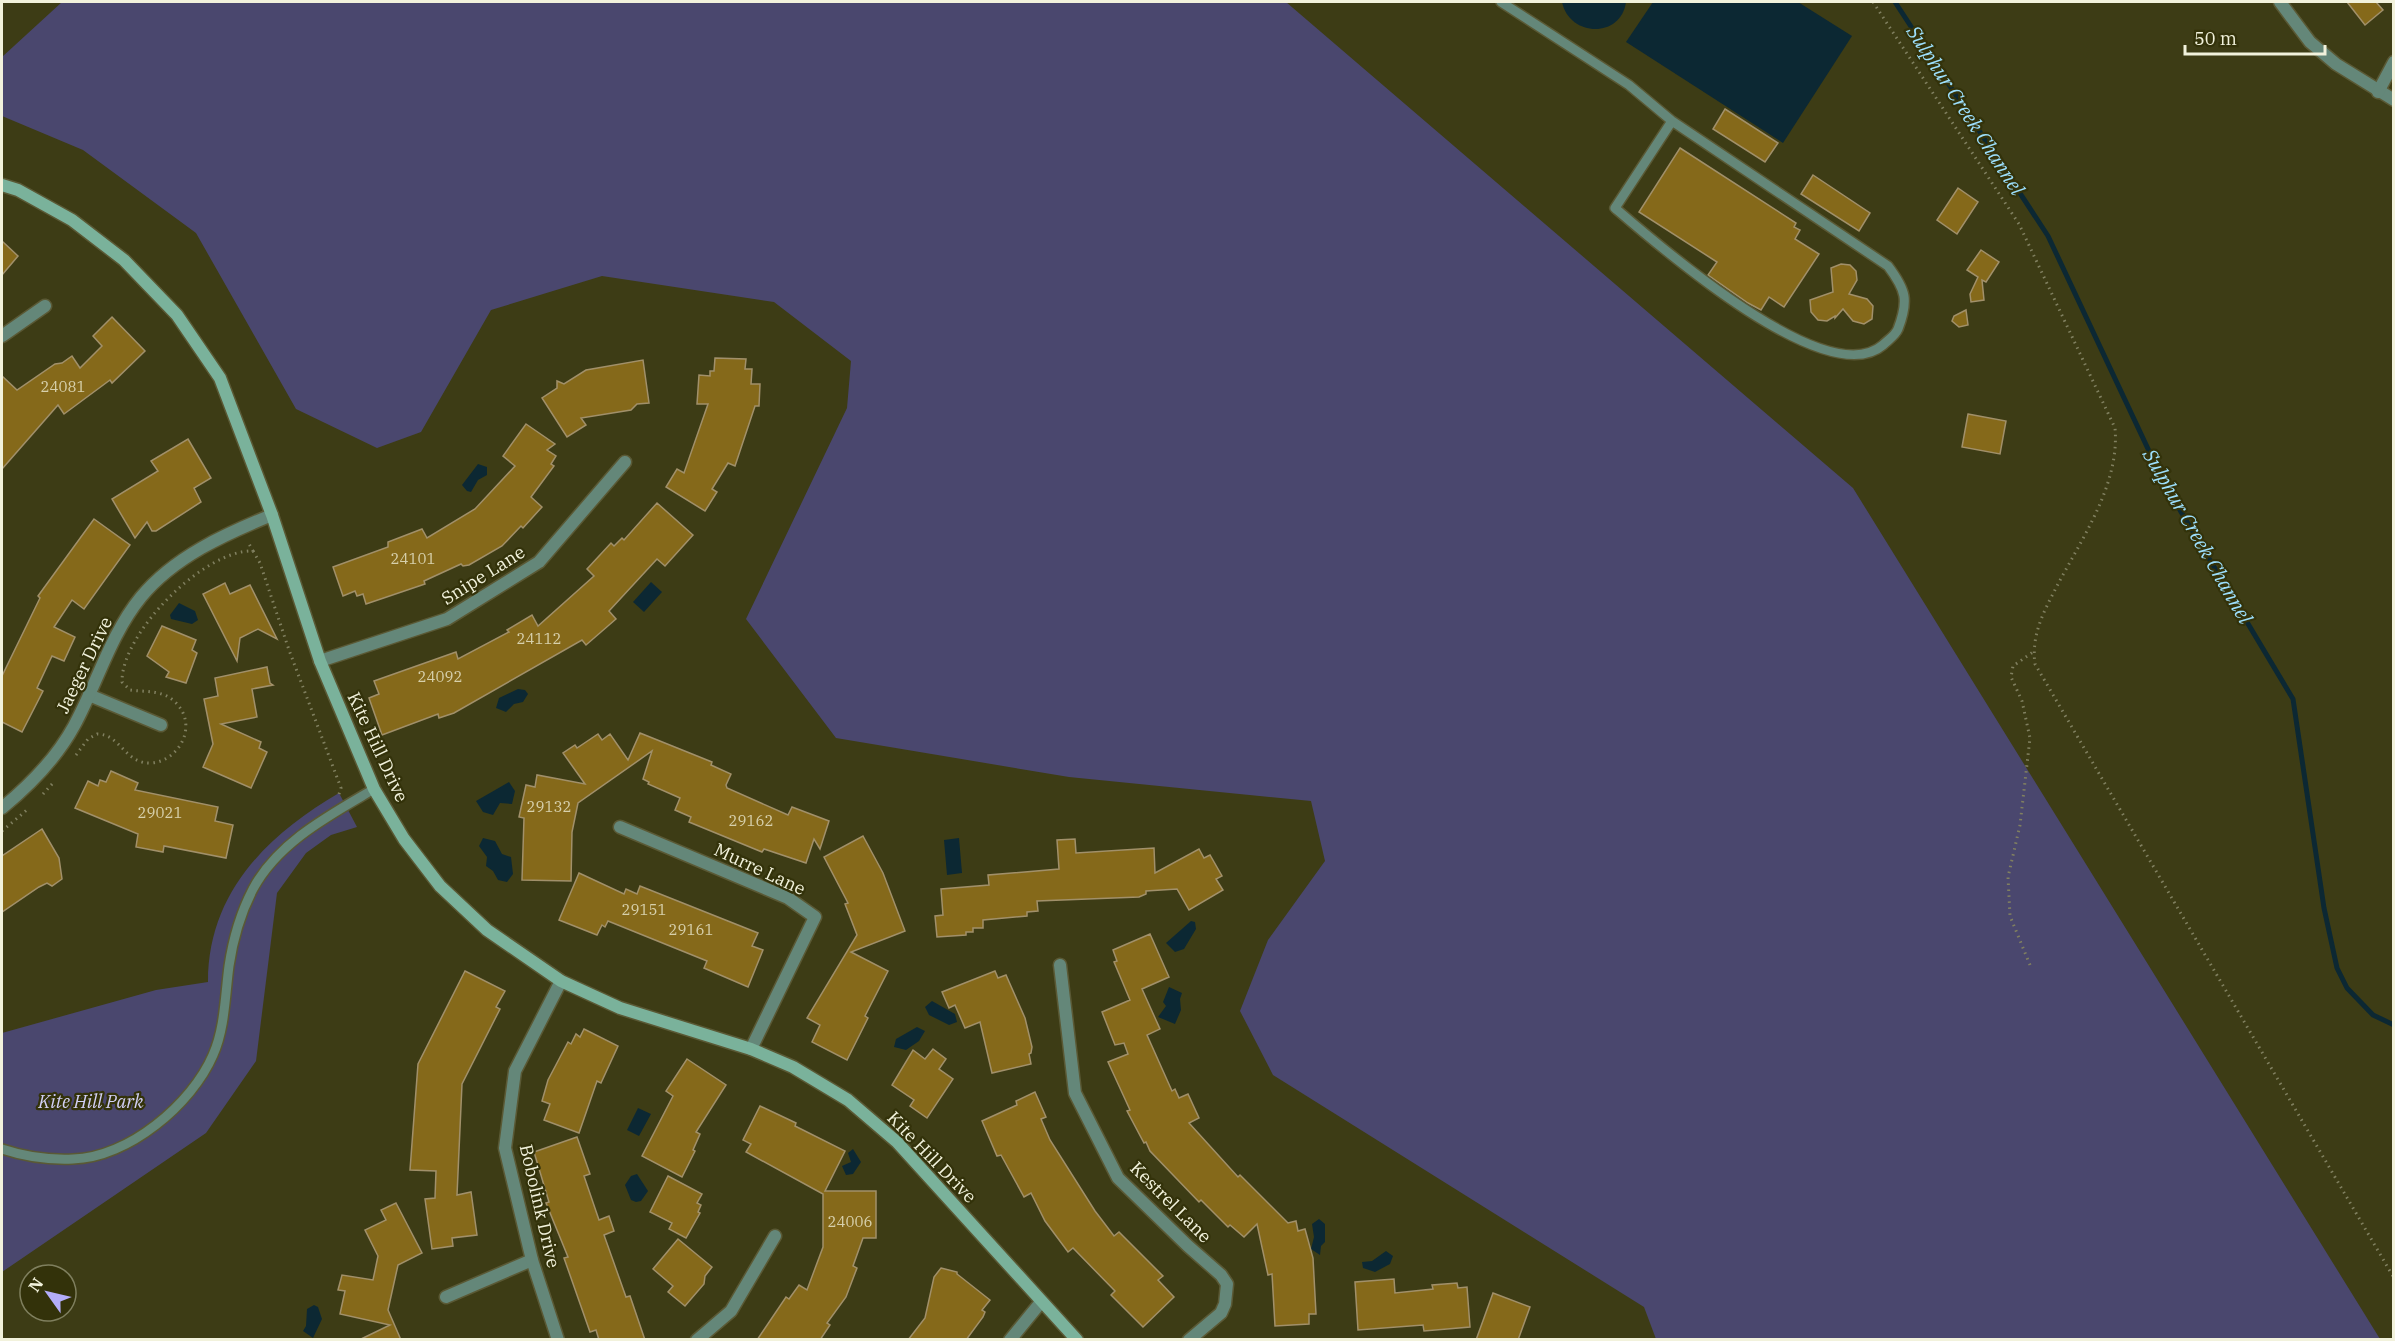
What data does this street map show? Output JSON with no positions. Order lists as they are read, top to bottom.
{
  "streets": {
    "street": [
      "Snipe Lane",
      "Jaeger Drive",
      "Kite Hill Drive",
      "Murre Lane",
      "Kestrel Lane",
      "Bobolink Drive"
    ]
  },
  "crossings": [
    ["Snipe Lane", "Kite Hill Drive"],
    ["Jaeger Drive", "Kite Hill Drive"],
    ["Kite Hill Drive", "Murre Lane"],
    ["Kite Hill Drive", "Bobolink Drive"]
  ],
  "water": ["Sulphur Creek Channel"],
  "parks": ["Kite Hill Park"],
  "house_numbers": [
    "24081",
    "24101",
    "24112",
    "24092",
    "29132",
    "29021",
    "29162",
    "29151",
    "29161",
    "24006"
  ],
  "scale_bar": "50 m",
  "north": "top left"
}
